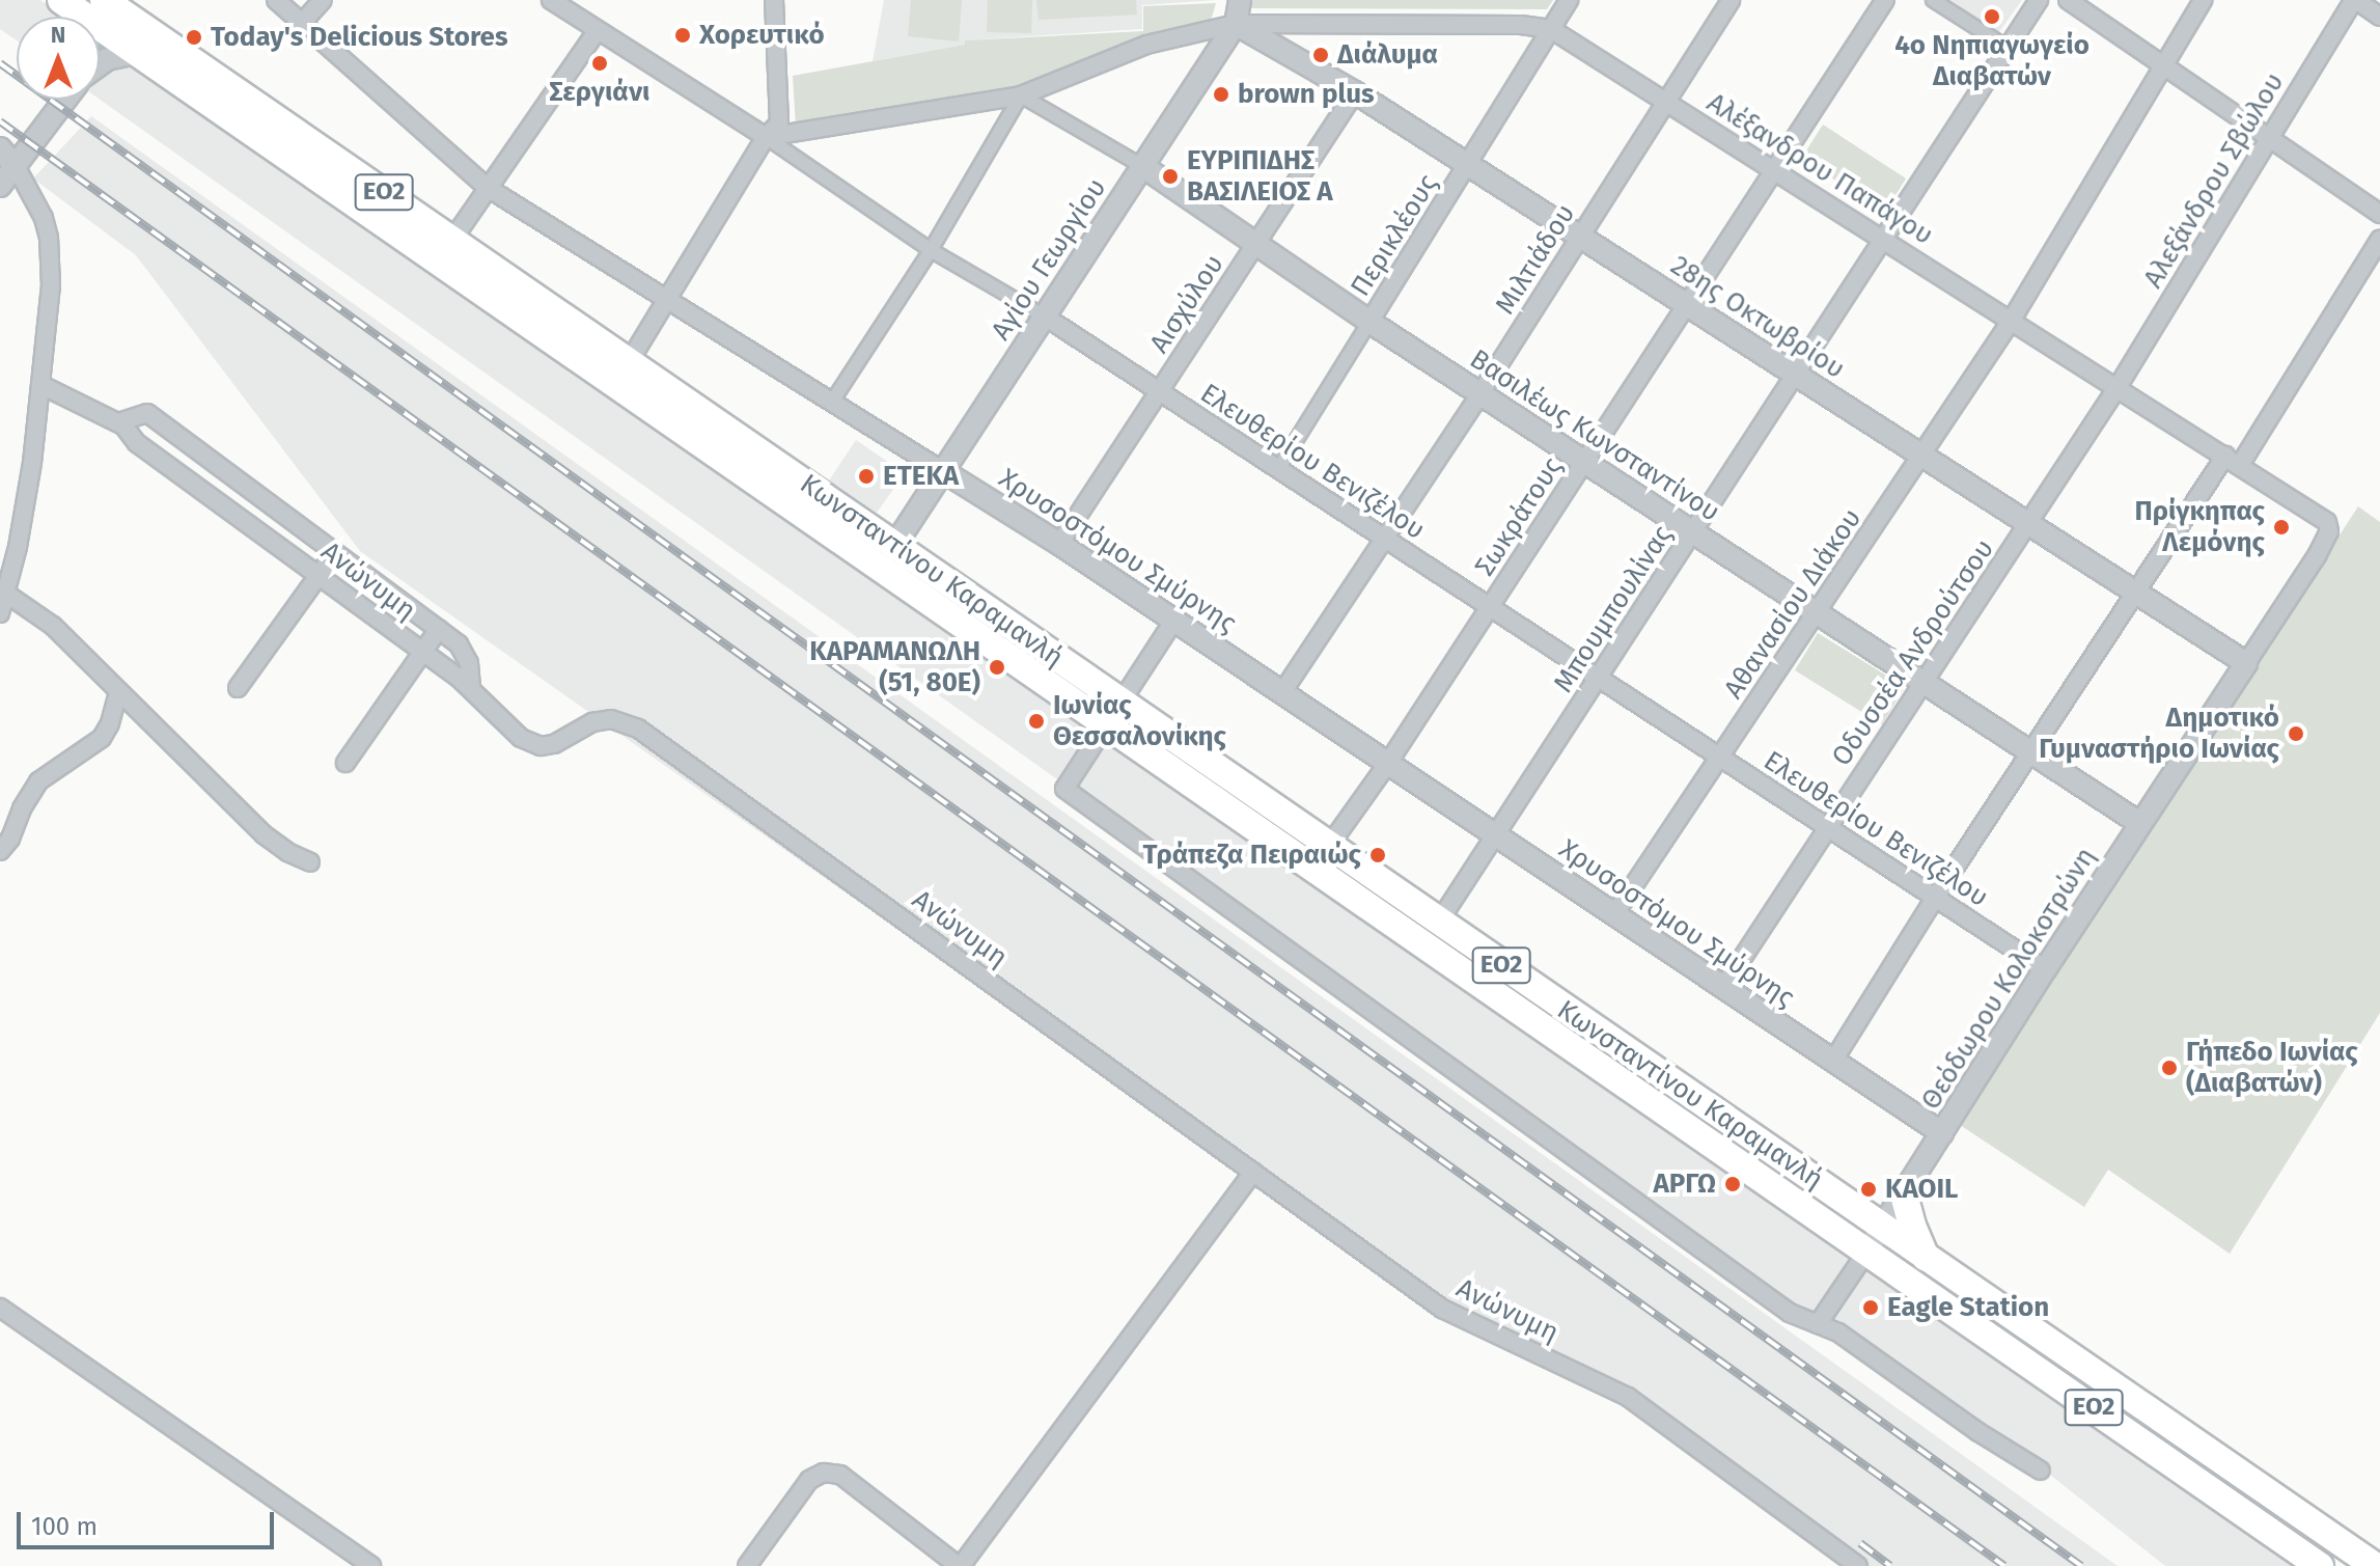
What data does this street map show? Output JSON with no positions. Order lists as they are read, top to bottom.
{
  "streets": {
    "main road": ["ΕΟ2", "Κωνσταντίνου Καραμανλή"],
    "street": [
      "Αλέξανδρου Παπάγου",
      "Αλεξάνδρου Σβώλου",
      "Περικλέους",
      "Αγίου Γεωργίου",
      "Μιλτιάδου",
      "Αισχύλου",
      "28ης Οκτωβρίου",
      "Βασιλέως Κωνσταντίνου",
      "Ελευθερίου Βενιζέλου",
      "Σωκράτους",
      "Χρυσοστόμου Σμύρνης",
      "Ανώνυμη",
      "Αθανασίου Διάκου",
      "Μπουμπουλίνας",
      "Οδυσσέα Ανδρούτσου",
      "Θεόδωρου Κολοκοτρώνη"
    ]
  },
  "crossings": [
    ["Αλέξανδρου Παπάγου", "Αλεξάνδρου Σβώλου"],
    ["Αλέξανδρου Παπάγου", "Περικλέους"],
    ["Αλέξανδρου Παπάγου", "Αγίου Γεωργίου"],
    ["Αλέξανδρου Παπάγου", "Μιλτιάδου"],
    ["Αλέξανδρου Παπάγου", "28ης Οκτωβρίου"],
    ["Αλέξανδρου Παπάγου", "Βασιλέως Κωνσταντίνου"],
    ["Αλέξανδρου Παπάγου", "Ελευθερίου Βενιζέλου"],
    ["Αλέξανδρου Παπάγου", "Σωκράτους"],
    ["Αλέξανδρου Παπάγου", "Αθανασίου Διάκου"],
    ["Αλέξανδρου Παπάγου", "Μπουμπουλίνας"],
    ["Αλέξανδρου Παπάγου", "Οδυσσέα Ανδρούτσου"],
    ["Αλέξανδρου Παπάγου", "Θεόδωρου Κολοκοτρώνη"],
    ["Αλεξάνδρου Σβώλου", "Οδυσσέα Ανδρούτσου"],
    ["Περικλέους", "28ης Οκτωβρίου"],
    ["Περικλέους", "Βασιλέως Κωνσταντίνου"],
    ["Περικλέους", "Ελευθερίου Βενιζέλου"],
    ["Αγίου Γεωργίου", "28ης Οκτωβρίου"],
    ["Αγίου Γεωργίου", "Βασιλέως Κωνσταντίνου"],
    ["Αγίου Γεωργίου", "Ελευθερίου Βενιζέλου"],
    ["Αγίου Γεωργίου", "Χρυσοστόμου Σμύρνης"],
    ["Αγίου Γεωργίου", "Κωνσταντίνου Καραμανλή"],
    ["Μιλτιάδου", "28ης Οκτωβρίου"],
    ["Μιλτιάδου", "Βασιλέως Κωνσταντίνου"],
    ["Μιλτιάδου", "Ελευθερίου Βενιζέλου"],
    ["Μιλτιάδου", "Χρυσοστόμου Σμύρνης"],
    ["Αισχύλου", "28ης Οκτωβρίου"],
    ["Αισχύλου", "Βασιλέως Κωνσταντίνου"],
    ["Αισχύλου", "Ελευθερίου Βενιζέλου"],
    ["Αισχύλου", "Χρυσοστόμου Σμύρνης"],
    ["28ης Οκτωβρίου", "Σωκράτους"],
    ["28ης Οκτωβρίου", "Αθανασίου Διάκου"],
    ["28ης Οκτωβρίου", "Μπουμπουλίνας"],
    ["28ης Οκτωβρίου", "Οδυσσέα Ανδρούτσου"],
    ["28ης Οκτωβρίου", "Θεόδωρου Κολοκοτρώνη"],
    ["Βασιλέως Κωνσταντίνου", "Σωκράτους"],
    ["Βασιλέως Κωνσταντίνου", "Αθανασίου Διάκου"],
    ["Βασιλέως Κωνσταντίνου", "Μπουμπουλίνας"],
    ["Βασιλέως Κωνσταντίνου", "Οδυσσέα Ανδρούτσου"],
    ["Βασιλέως Κωνσταντίνου", "Θεόδωρου Κολοκοτρώνη"],
    ["Ελευθερίου Βενιζέλου", "Σωκράτους"],
    ["Ελευθερίου Βενιζέλου", "Αθανασίου Διάκου"],
    ["Ελευθερίου Βενιζέλου", "Μπουμπουλίνας"],
    ["Ελευθερίου Βενιζέλου", "Οδυσσέα Ανδρούτσου"],
    ["Ελευθερίου Βενιζέλου", "Θεόδωρου Κολοκοτρώνη"],
    ["Σωκράτους", "Χρυσοστόμου Σμύρνης"],
    ["Σωκράτους", "Κωνσταντίνου Καραμανλή"],
    ["Χρυσοστόμου Σμύρνης", "Αθανασίου Διάκου"],
    ["Χρυσοστόμου Σμύρνης", "Μπουμπουλίνας"],
    ["Χρυσοστόμου Σμύρνης", "Οδυσσέα Ανδρούτσου"],
    ["Χρυσοστόμου Σμύρνης", "Θεόδωρου Κολοκοτρώνη"],
    ["Κωνσταντίνου Καραμανλή", "Μπουμπουλίνας"],
    ["Κωνσταντίνου Καραμανλή", "Θεόδωρου Κολοκοτρώνη"]
  ],
  "places": [
    "4ο Νηπιαγωγείο Διαβατών",
    "Χορευτικό",
    "Today's Delicious Stores",
    "Διάλυμα",
    "Σεργιάνι",
    "brown plus",
    "ΕΥΡΙΠΙΔΗΣ ΒΑΣΙΛΕΙΟΣ Α",
    "ΕΤΕΚΑ",
    "Πρίγκηπας Λεμόνης",
    "ΚΑΡΑΜΑΝΩΛΗ (51, 80Ε)",
    "Ιωνίας Θεσσαλονίκης",
    "Δημοτικό Γυμναστήριο Ιωνίας",
    "Τράπεζα Πειραιώς",
    "Γήπεδο Ιωνίας (Διαβατών)",
    "ΑΡΓΩ",
    "KAOIL",
    "Eagle Station"
  ],
  "scale_bar": "100 m",
  "north": "top"
}
